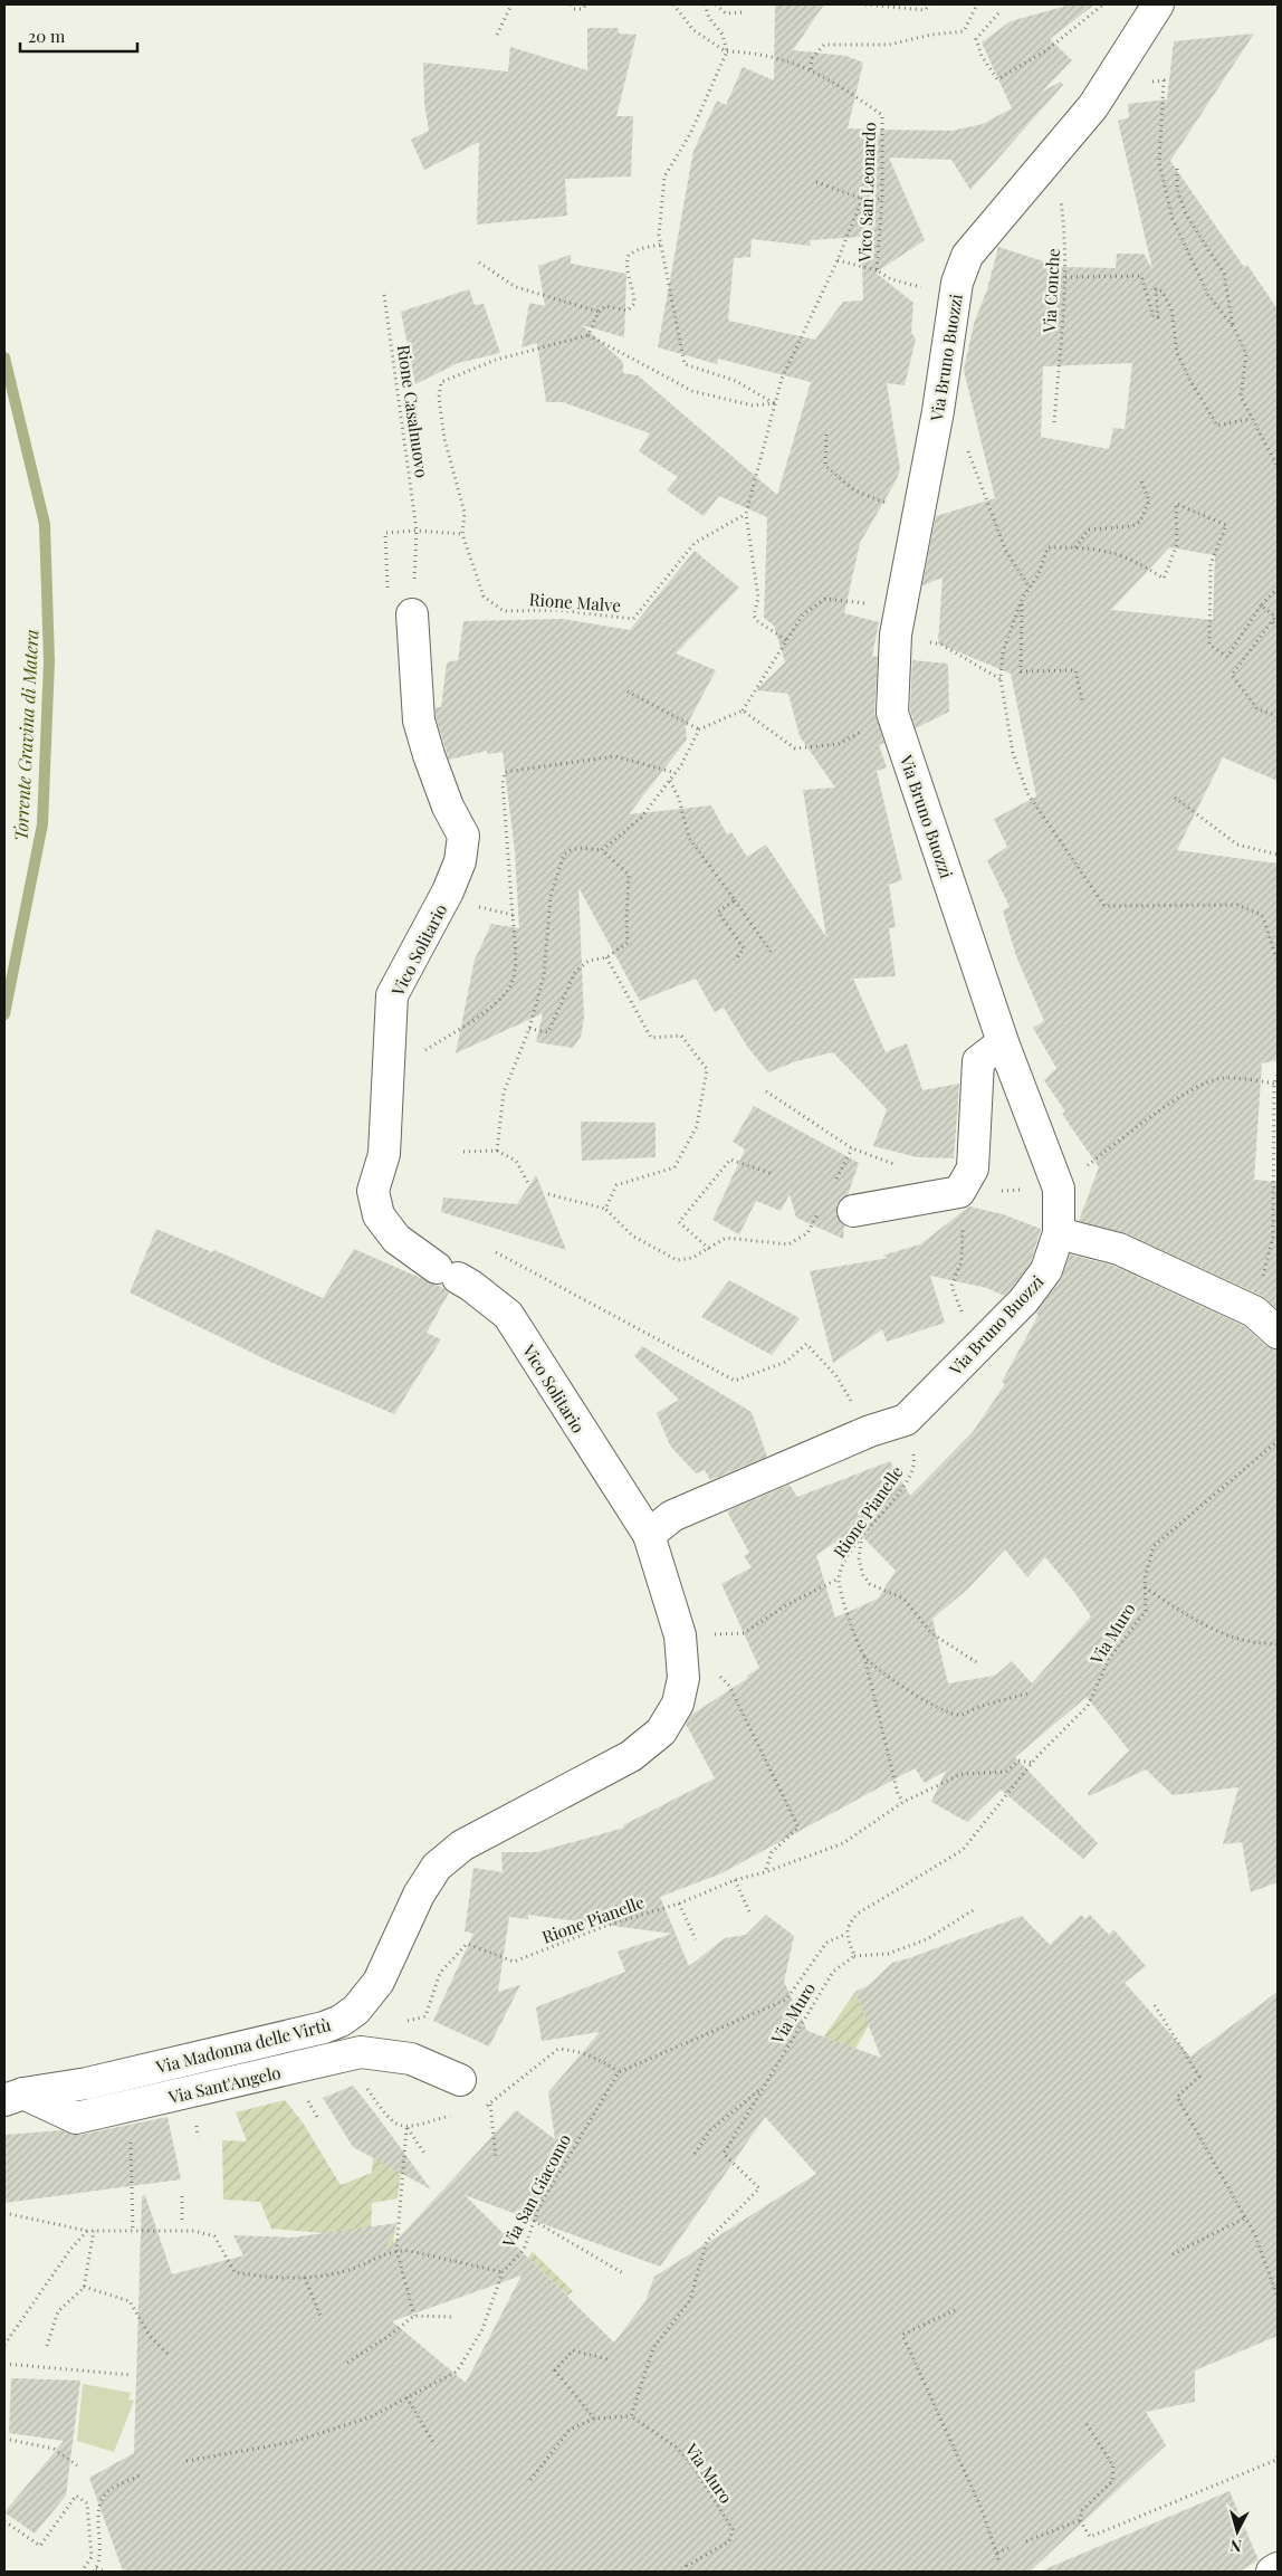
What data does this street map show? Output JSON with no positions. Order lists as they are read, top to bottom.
{
  "streets": {
    "street": [
      "Via Bruno Buozzi",
      "Vico Solitario",
      "Via Madonna delle Virtù",
      "Via Sant'Angelo"
    ],
    "path": [
      "Vico San Leonardo",
      "Via Conche",
      "Rione Casalnuovo",
      "Rione Malve",
      "Rione Pianelle",
      "Via Muro",
      "Via San Giacomo"
    ]
  },
  "crossings": [
    ["Vico San Leonardo", "Via Bruno Buozzi"],
    ["Via Conche", "Via Bruno Buozzi"],
    ["Via Bruno Buozzi", "Vico Solitario"],
    ["Via Bruno Buozzi", "Via Madonna delle Virtù"],
    ["Rione Casalnuovo", "Rione Malve"],
    ["Rione Casalnuovo", "Vico Solitario"],
    ["Vico Solitario", "Via Madonna delle Virtù"],
    ["Rione Pianelle", "Via Muro"],
    ["Via Madonna delle Virtù", "Via Sant'Angelo"]
  ],
  "water": ["Torrente Gravina di Matera"],
  "scale_bar": "20 m",
  "north": "bottom"
}
